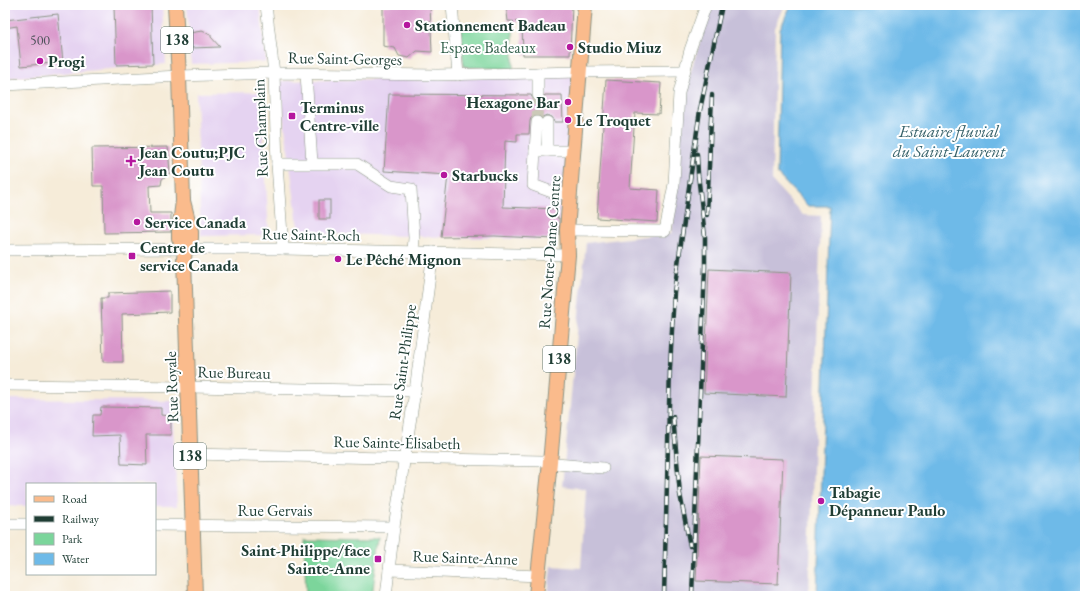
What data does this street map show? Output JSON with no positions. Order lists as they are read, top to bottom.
{
  "streets": {
    "main road": ["138", "Rue Notre-Dame Centre", "Rue Royale"],
    "street": [
      "Rue Saint-Georges",
      "Rue Champlain",
      "Rue Saint-Roch",
      "Rue Saint-Philippe",
      "Rue Bureau",
      "Rue Sainte-Élisabeth",
      "Rue Gervais",
      "Rue Sainte-Anne"
    ]
  },
  "crossings": [
    ["Rue Saint-Georges", "Rue Champlain"],
    ["Rue Saint-Georges", "Rue Notre-Dame Centre"],
    ["Rue Saint-Georges", "Rue Royale"],
    ["Rue Champlain", "Rue Saint-Roch"],
    ["Rue Saint-Roch", "Rue Notre-Dame Centre"],
    ["Rue Saint-Roch", "Rue Saint-Philippe"],
    ["Rue Saint-Roch", "Rue Royale"],
    ["Rue Notre-Dame Centre", "Rue Sainte-Élisabeth"],
    ["Rue Notre-Dame Centre", "Rue Sainte-Anne"],
    ["Rue Saint-Philippe", "Rue Bureau"],
    ["Rue Saint-Philippe", "Rue Sainte-Élisabeth"],
    ["Rue Saint-Philippe", "Rue Gervais"],
    ["Rue Saint-Philippe", "Rue Sainte-Anne"],
    ["Rue Bureau", "Rue Royale"],
    ["Rue Royale", "Rue Sainte-Élisabeth"],
    ["Rue Royale", "Rue Gervais"]
  ],
  "water": ["Estuaire fluvial du Saint-Laurent"],
  "parks": ["Espace Badeaux"],
  "places": {
    "other": [
      "Stationnement Badeau",
      "Studio Miuz",
      "Progi",
      "Hexagone Bar",
      "Le Troquet",
      "Starbucks",
      "Service Canada",
      "Le Pêché Mignon",
      "Tabagie Dépanneur Paulo"
    ],
    "transit": ["Terminus Centre-ville", "Centre de service Canada", "Saint-Philippe/face Sainte-Anne"],
    "health": ["Jean Coutu;PJC Jean Coutu"]
  },
  "house_numbers": ["500"],
  "legend": [
    "Road",
    "Railway",
    "Park",
    "Water"
  ]
}
